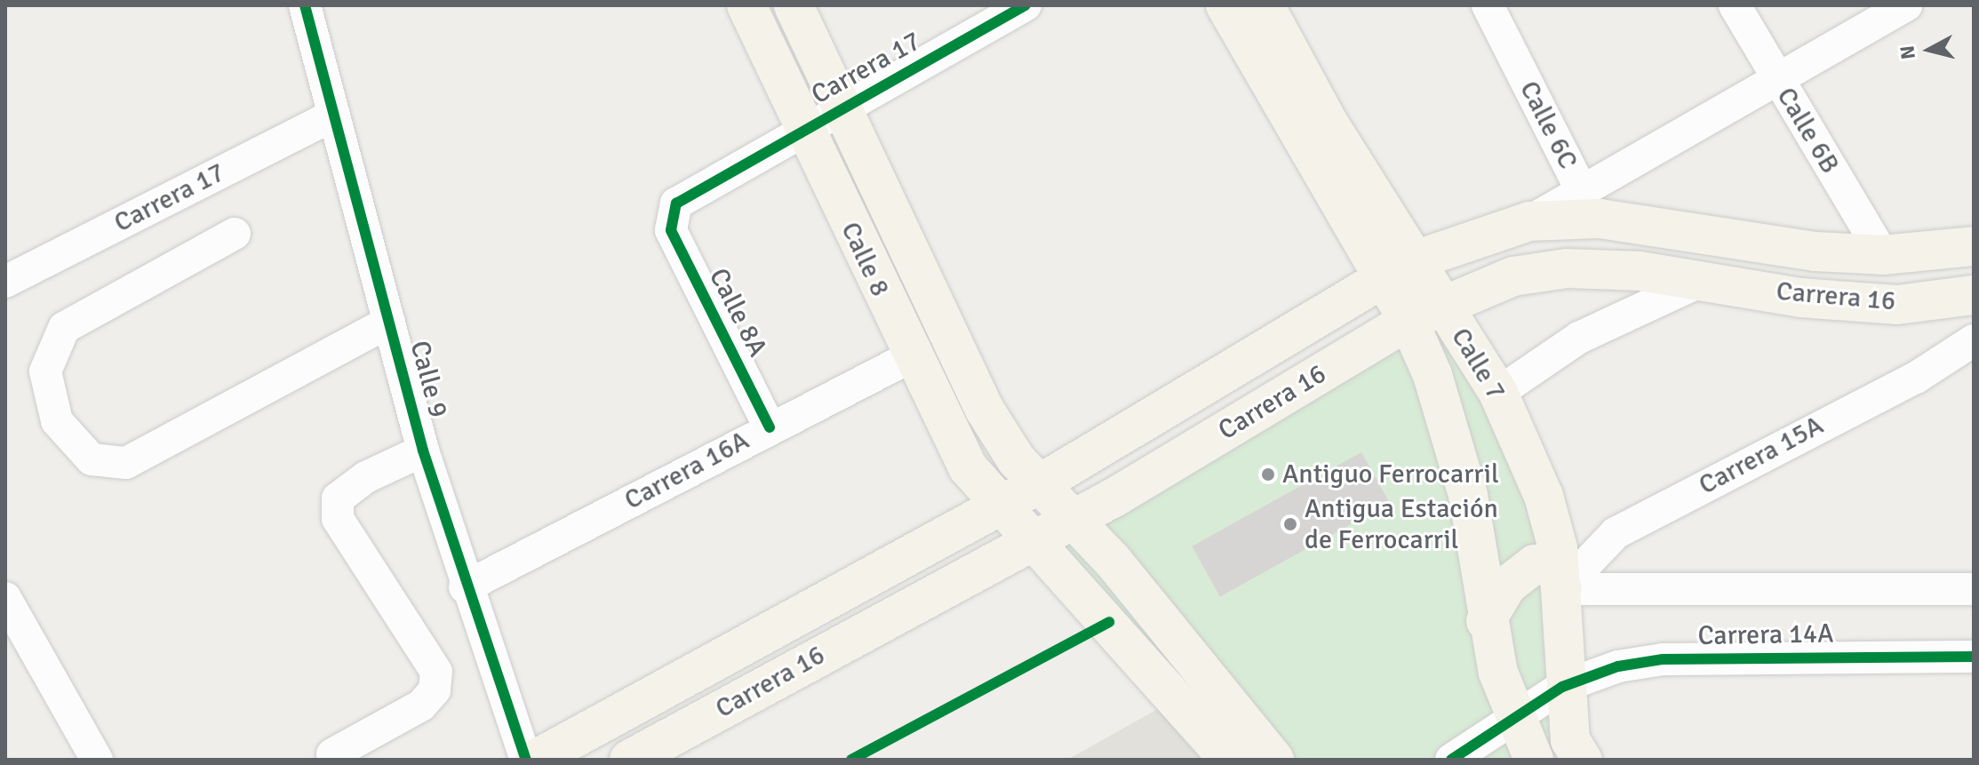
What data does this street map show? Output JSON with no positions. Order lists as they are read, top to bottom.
{
  "streets": {
    "main road": ["Calle 8", "Carrera 16", "Calle 7"],
    "street": [
      "Carrera 17",
      "Calle 6C",
      "Calle 6B",
      "Calle 8A",
      "Calle 9",
      "Carrera 15A",
      "Carrera 16A",
      "Carrera 14A"
    ]
  },
  "crossings": [
    ["Carrera 17", "Calle 8"],
    ["Carrera 17", "Calle 8A"],
    ["Carrera 17", "Calle 9"],
    ["Calle 6C", "Carrera 16"],
    ["Calle 6B", "Carrera 16"],
    ["Calle 8", "Carrera 16"],
    ["Calle 8", "Carrera 16A"],
    ["Carrera 16", "Calle 7"],
    ["Calle 8A", "Carrera 16A"],
    ["Calle 7", "Carrera 15A"],
    ["Calle 7", "Carrera 14A"],
    ["Calle 9", "Carrera 16A"],
    ["Carrera 15A", "Carrera 14A"]
  ],
  "places": ["Antiguo Ferrocarril", "Antigua Estación de Ferrocarril"],
  "north": "left"
}
